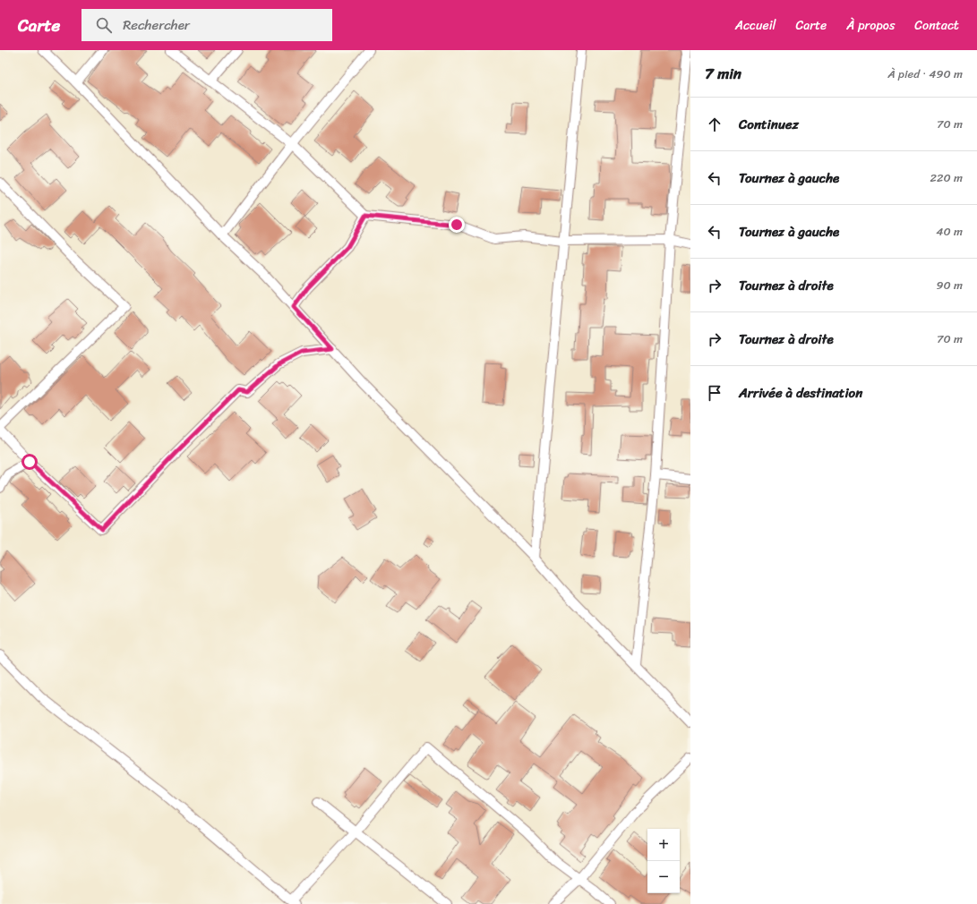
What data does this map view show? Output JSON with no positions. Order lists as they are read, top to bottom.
{
  "page": {
    "header": "Carte",
    "search": "Rechercher",
    "nav": [
      "Accueil",
      "Carte",
      "À propos",
      "Contact"
    ],
    "heading": ["7 min", "À pied · 490 m"],
    "list": [
      ["Continuez", "70 m"],
      ["Tournez à gauche", "220 m"],
      ["Tournez à gauche", "40 m"],
      ["Tournez à droite", "90 m"],
      ["Tournez à droite", "70 m"],
      "Arrivée à destination"
    ],
    "map_buttons": ["+", "−"]
  }
}
